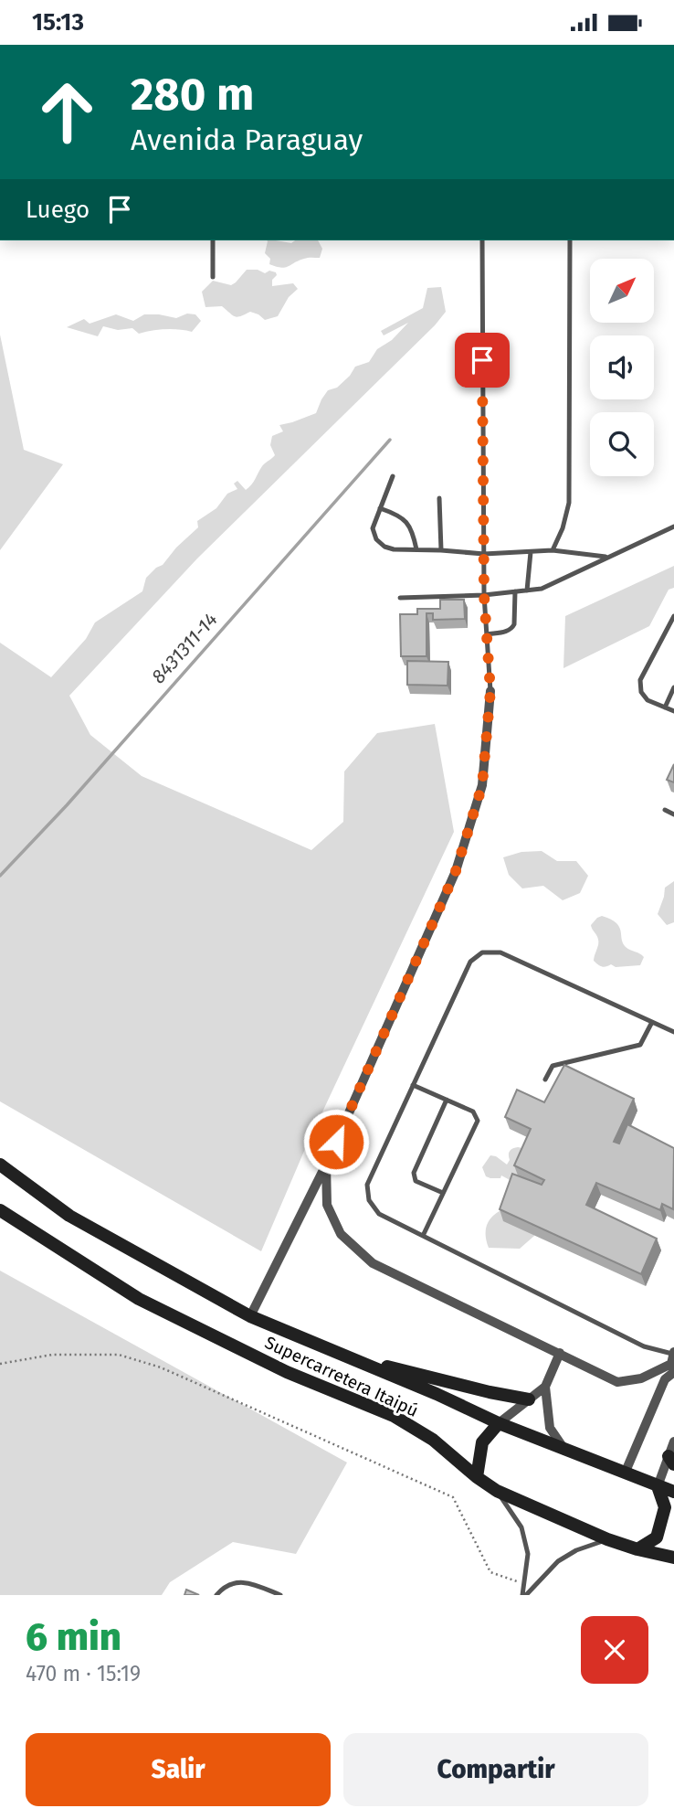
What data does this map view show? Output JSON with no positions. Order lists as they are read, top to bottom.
{
  "streets": {
    "street": ["Supercarretera Itaipú"]
  },
  "water": ["8431311-14"],
  "north": "top right",
  "page": {
    "status": "15:13",
    "turn": ["280 m", "Avenida Paraguay"],
    "then": "Luego",
    "heading": ["6 min", "470 m · 15:19"],
    "buttons": ["Salir", "Compartir"]
  }
}
